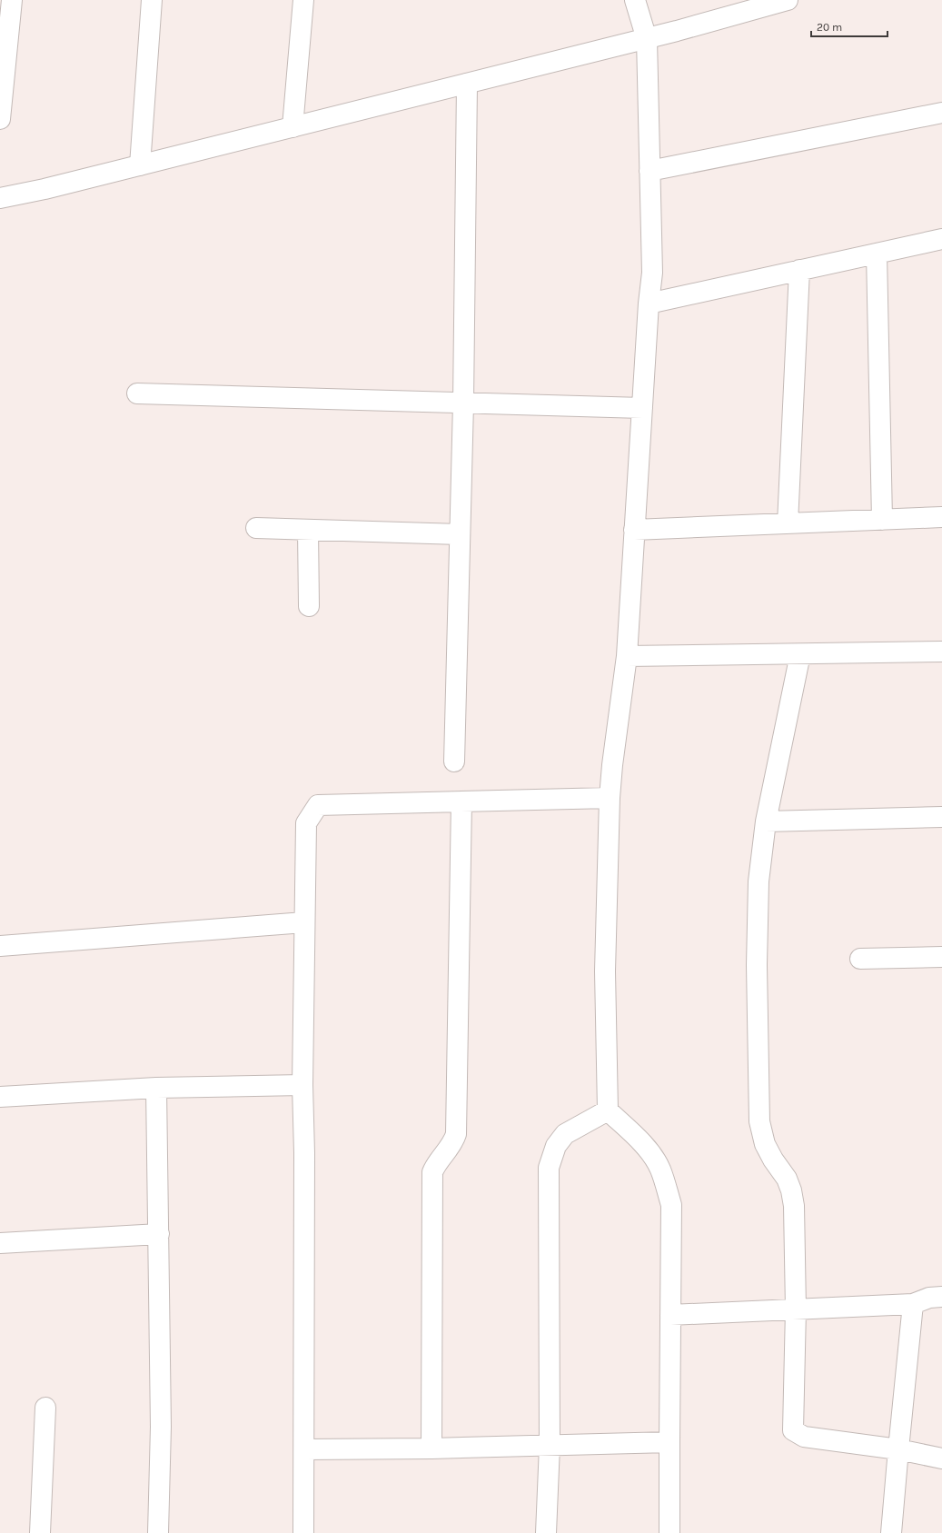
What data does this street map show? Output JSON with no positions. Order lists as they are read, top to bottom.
{
  "scale_bar": "20 m"
}
